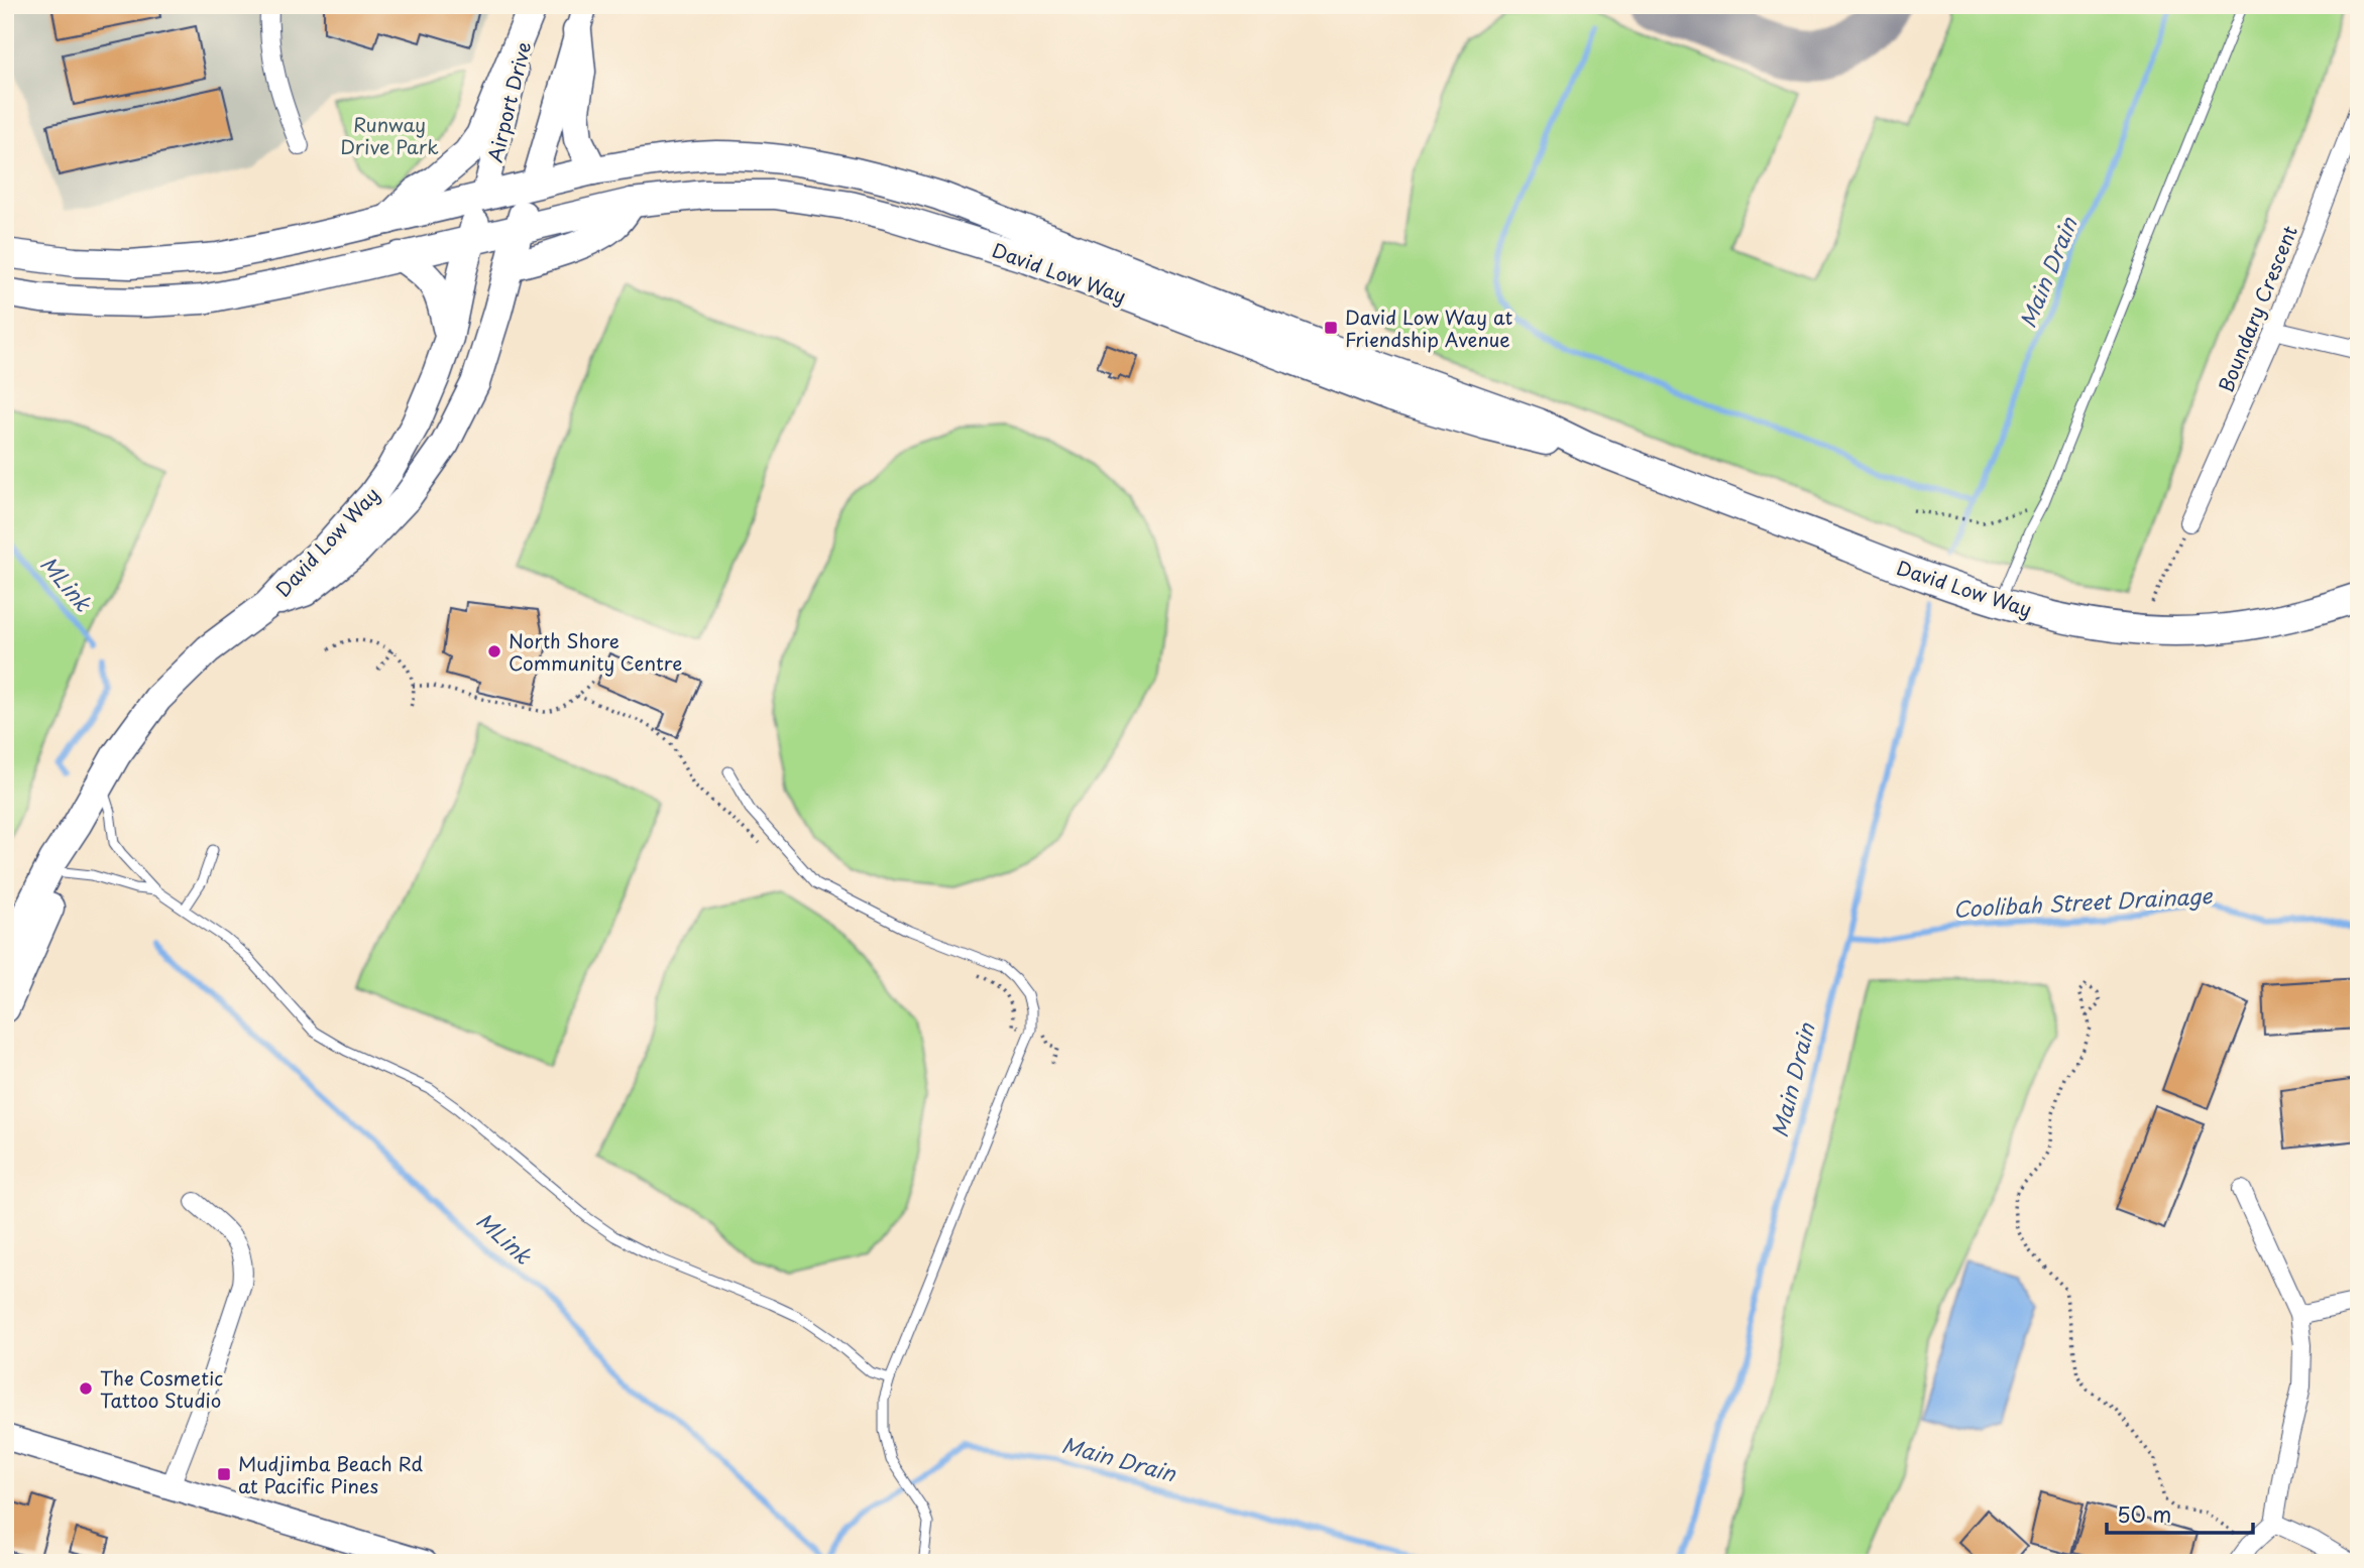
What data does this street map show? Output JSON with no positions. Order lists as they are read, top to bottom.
{
  "streets": {
    "main road": ["David Low Way"],
    "street": ["Airport Drive", "Boundary Crescent"]
  },
  "crossings": [
    ["Airport Drive", "David Low Way"]
  ],
  "water": ["Main Drain", "MLink", "Coolibah Street Drainage"],
  "parks": ["Runway Drive Park"],
  "places": {
    "transit": ["David Low Way at Friendship Avenue", "Mudjimba Beach Rd at Pacific Pines"],
    "other": ["North Shore Community Centre", "The Cosmetic Tattoo Studio"]
  },
  "scale_bar": "50 m"
}
